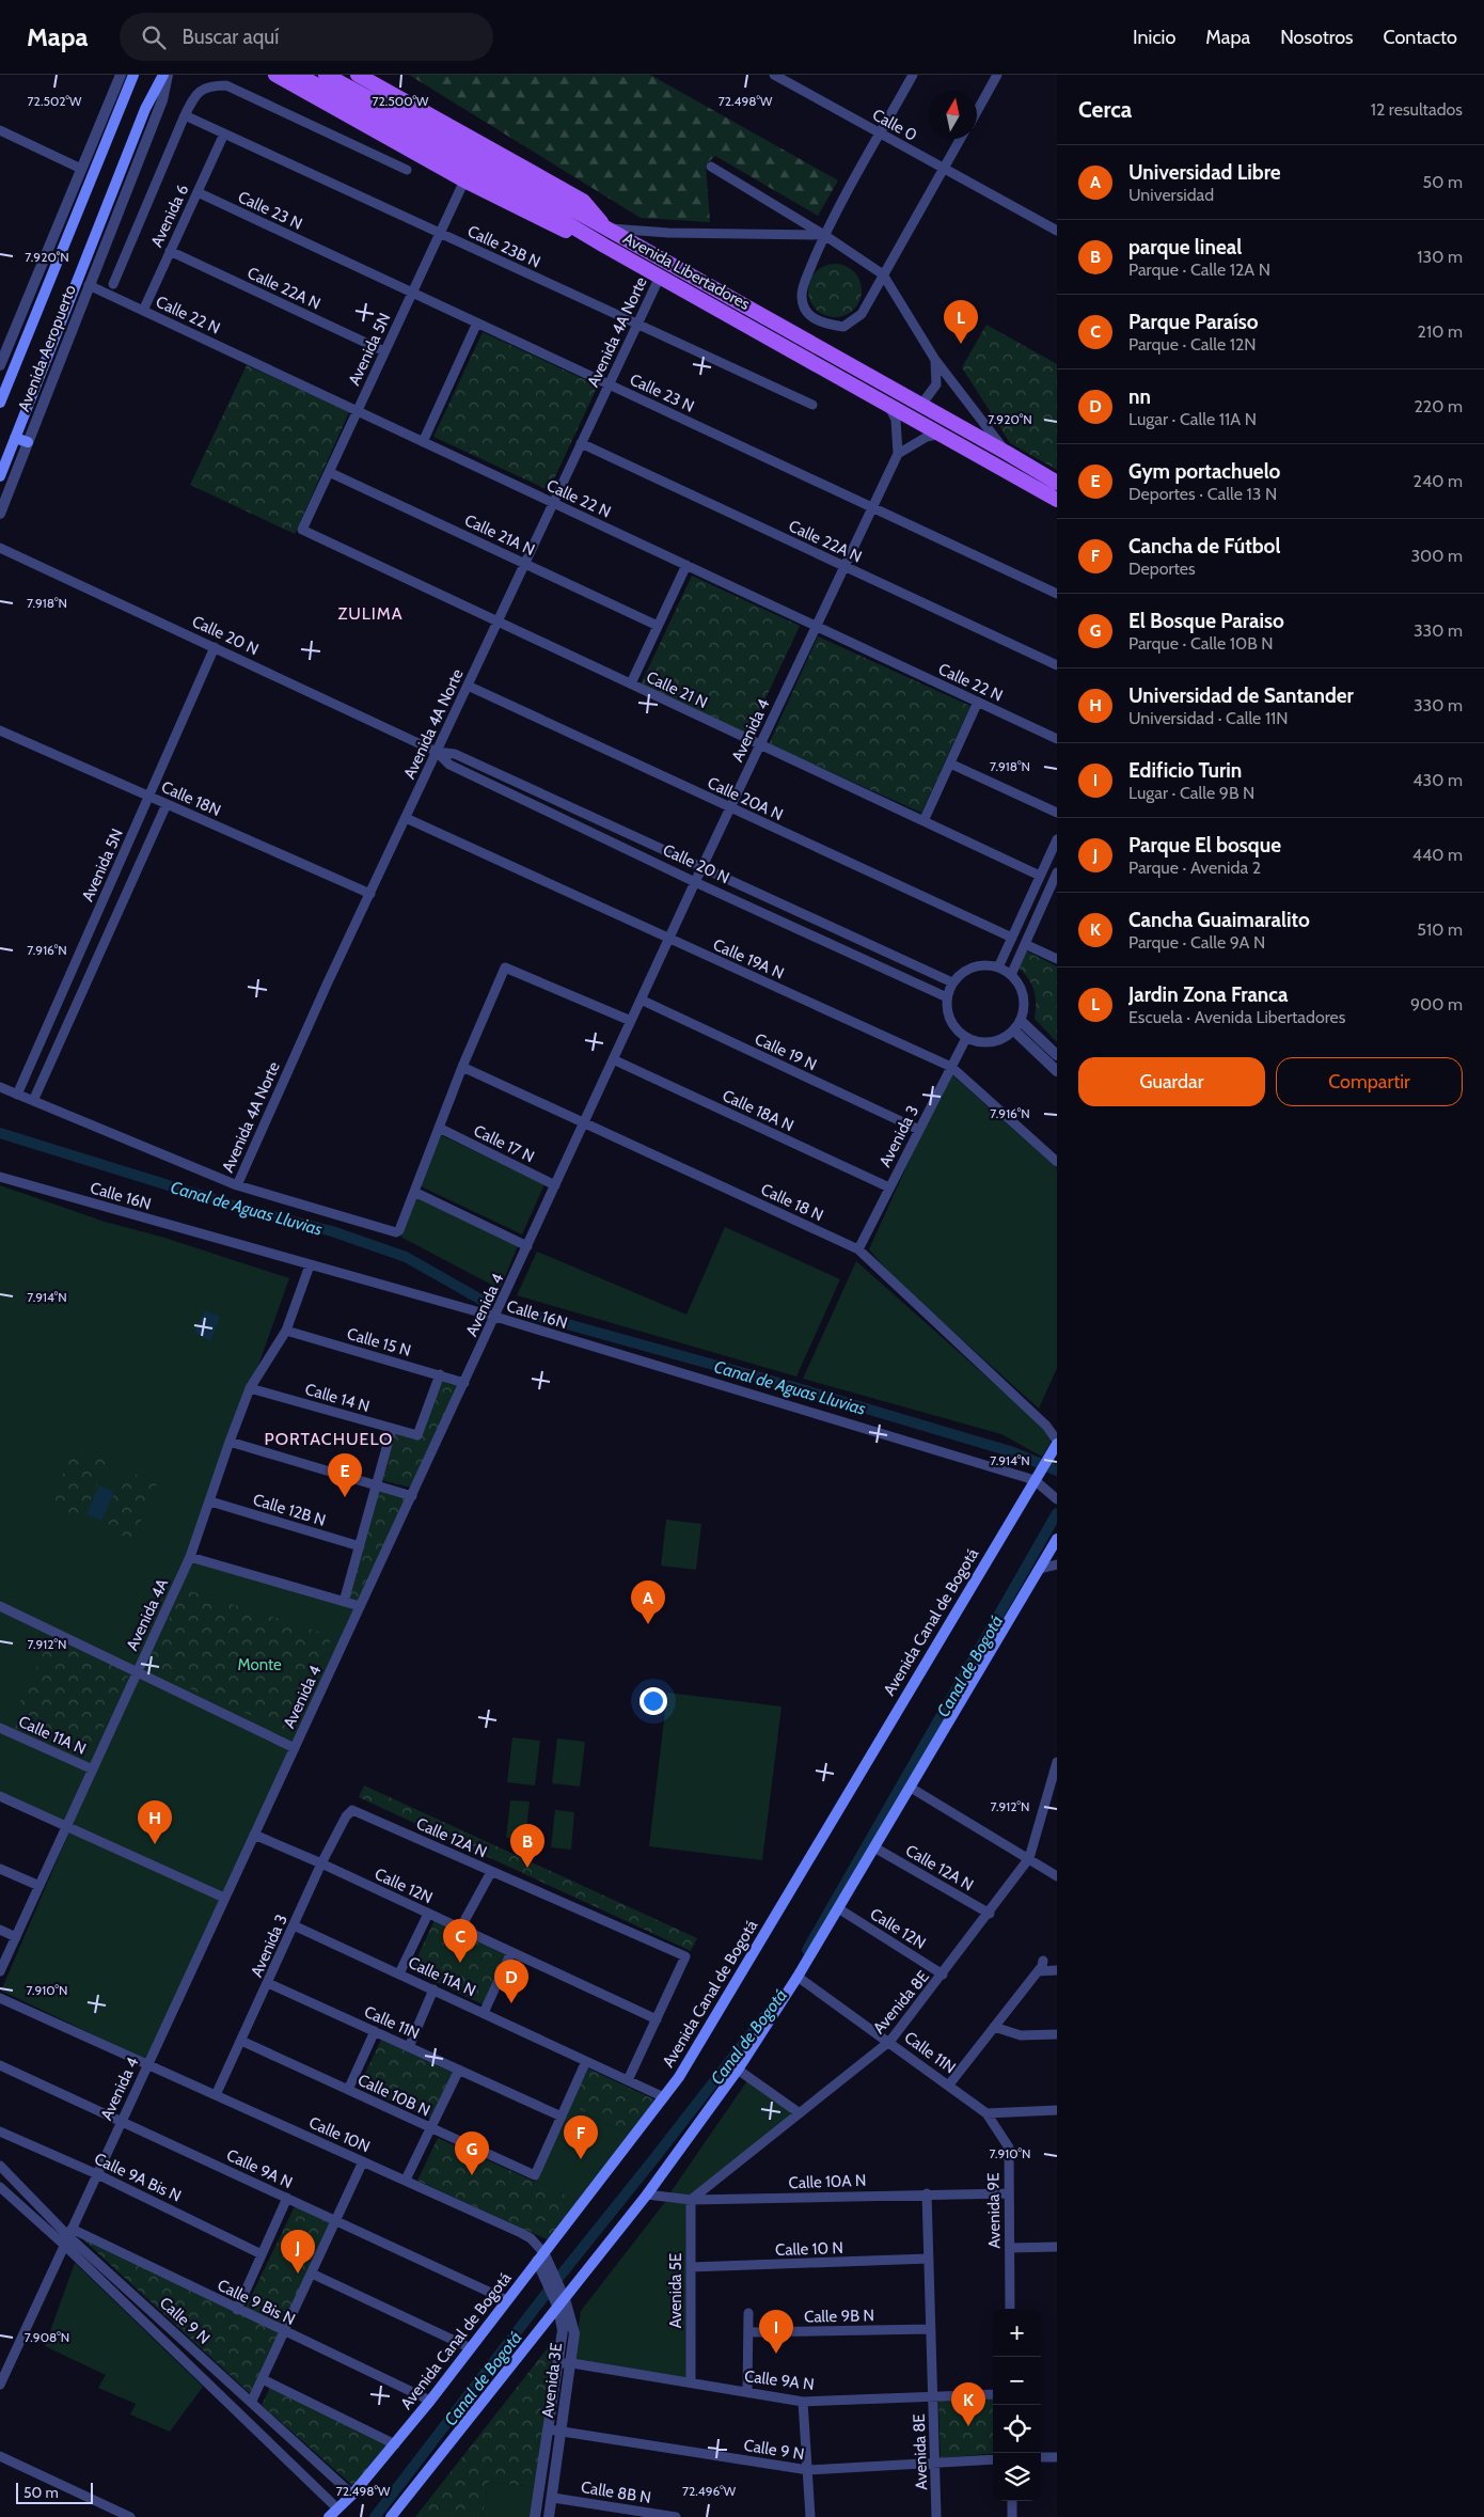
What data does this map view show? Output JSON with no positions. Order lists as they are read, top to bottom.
{
  "streets": {
    "main road": ["Avenida Libertadores", "Avenida Aeropuerto", "Avenida Canal de Bogotá"],
    "street": [
      "Calle 0",
      "Calle 23 N",
      "Avenida 6",
      "Calle 23B N",
      "Calle 22A N",
      "Calle 22 N",
      "Avenida 4A Norte",
      "Avenida 5N",
      "Calle 21A N",
      "Calle 20 N",
      "Calle 21 N",
      "Avenida 4",
      "Calle 18N",
      "Calle 20A N",
      "Calle 19A N",
      "Calle 19 N",
      "Calle 18A N",
      "Avenida 3",
      "Calle 17 N",
      "Calle 16N",
      "Calle 18 N",
      "Calle 15 N",
      "Calle 14 N",
      "Calle 12B N",
      "Avenida 4A",
      "Calle 11A N",
      "Calle 12A N",
      "Calle 12N",
      "Avenida 8E",
      "Calle 11N",
      "Calle 10B N",
      "Calle 10N",
      "Calle 9A N",
      "Calle 9A Bis N",
      "Calle 10A N",
      "Avenida 9E",
      "Calle 10 N",
      "Avenida 5E",
      "Calle 9 Bis N",
      "Calle 9B N",
      "Calle 9 N",
      "Avenida 3E",
      "Calle 8B N"
    ]
  },
  "crossings": [
    ["Calle 23 N", "Avenida 6"],
    ["Calle 23 N", "Avenida 4A Norte"],
    ["Calle 23 N", "Avenida 5N"],
    ["Calle 23 N", "Avenida 4"],
    ["Avenida 6", "Calle 23B N"],
    ["Avenida 6", "Calle 22A N"],
    ["Avenida 6", "Calle 22 N"],
    ["Calle 23B N", "Avenida 4A Norte"],
    ["Calle 23B N", "Avenida 5N"],
    ["Avenida Libertadores", "Avenida 4A Norte"],
    ["Avenida Libertadores", "Avenida 4"],
    ["Calle 22A N", "Avenida 4A Norte"],
    ["Calle 22A N", "Avenida 5N"],
    ["Calle 22A N", "Avenida 4"],
    ["Calle 22 N", "Avenida 4A Norte"],
    ["Calle 22 N", "Avenida Aeropuerto"],
    ["Calle 22 N", "Avenida 5N"],
    ["Calle 22 N", "Avenida 4"],
    ["Avenida 4A Norte", "Calle 21A N"],
    ["Avenida 4A Norte", "Calle 20 N"],
    ["Avenida 4A Norte", "Calle 21 N"],
    ["Avenida 4A Norte", "Calle 18N"],
    ["Avenida 4A Norte", "Calle 20A N"],
    ["Avenida 4A Norte", "Calle 19A N"],
    ["Avenida 5N", "Calle 21A N"],
    ["Avenida 5N", "Calle 20 N"],
    ["Avenida 5N", "Calle 21 N"],
    ["Avenida 5N", "Calle 18N"],
    ["Calle 20 N", "Avenida 4"],
    ["Calle 20 N", "Avenida 3"],
    ["Calle 21 N", "Avenida 4"],
    ["Avenida 4", "Calle 20A N"],
    ["Avenida 4", "Calle 19A N"],
    ["Avenida 4", "Calle 19 N"],
    ["Avenida 4", "Calle 18A N"],
    ["Avenida 4", "Calle 17 N"],
    ["Avenida 4", "Calle 16N"],
    ["Avenida 4", "Calle 18 N"],
    ["Avenida 4", "Calle 15 N"],
    ["Avenida 4", "Calle 12N"],
    ["Avenida 4", "Calle 10N"],
    ["Avenida 4", "Calle 9A N"],
    ["Avenida 4", "Calle 9A Bis N"],
    ["Avenida 4", "Calle 9 Bis N"],
    ["Avenida 4", "Calle 9 N"],
    ["Calle 19A N", "Avenida 3"],
    ["Calle 19 N", "Avenida 3"],
    ["Calle 18A N", "Avenida 3"],
    ["Avenida 3", "Calle 18 N"],
    ["Avenida 3", "Calle 11A N"],
    ["Avenida 3", "Calle 12A N"],
    ["Avenida 3", "Calle 12N"],
    ["Avenida 3", "Calle 11N"],
    ["Avenida 3", "Calle 10B N"],
    ["Avenida 3", "Calle 10N"],
    ["Calle 16N", "Avenida 4A"],
    ["Calle 16N", "Avenida Canal de Bogotá"],
    ["Calle 18 N", "Avenida Canal de Bogotá"],
    ["Calle 15 N", "Calle 14 N"],
    ["Calle 15 N", "Avenida 4A"],
    ["Calle 14 N", "Avenida 4A"],
    ["Calle 12B N", "Avenida 4A"],
    ["Avenida 4A", "Calle 11A N"],
    ["Avenida Canal de Bogotá", "Calle 11A N"],
    ["Avenida Canal de Bogotá", "Calle 10N"],
    ["Avenida Canal de Bogotá", "Calle 9A N"],
    ["Avenida Canal de Bogotá", "Calle 9 Bis N"],
    ["Avenida Canal de Bogotá", "Calle 9 N"],
    ["Avenida Canal de Bogotá", "Avenida 3E"],
    ["Calle 12A N", "Calle 12N"],
    ["Calle 12A N", "Avenida 8E"],
    ["Calle 12N", "Avenida 8E"],
    ["Avenida 8E", "Calle 11N"],
    ["Avenida 8E", "Calle 9A N"],
    ["Avenida 8E", "Calle 10A N"],
    ["Avenida 8E", "Calle 10 N"],
    ["Avenida 8E", "Avenida 5E"],
    ["Avenida 8E", "Calle 9B N"],
    ["Avenida 8E", "Calle 9 N"],
    ["Calle 11N", "Calle 10B N"],
    ["Calle 11N", "Avenida 9E"],
    ["Calle 10N", "Avenida 3E"],
    ["Calle 9A N", "Avenida 5E"],
    ["Calle 9A N", "Avenida 3E"],
    ["Calle 10A N", "Avenida 9E"],
    ["Calle 10A N", "Avenida 5E"],
    ["Calle 10 N", "Avenida 5E"],
    ["Calle 9 Bis N", "Calle 9 N"],
    ["Calle 9 N", "Avenida 3E"],
    ["Avenida 3E", "Calle 8B N"]
  ],
  "districts": ["ZULIMA", "PORTACHUELO"],
  "water": ["Canal de Aguas Lluvias", "Canal de Bogotá"],
  "parks": ["Monte"],
  "scale_bar": "50 m",
  "north": "top",
  "page": {
    "header": "Mapa",
    "search": "Buscar aquí",
    "nav": [
      "Inicio",
      "Mapa",
      "Nosotros",
      "Contacto"
    ],
    "heading": ["Cerca", "12 resultados"],
    "list": [
      {
        "mark": "A",
        "name": "Universidad Libre",
        "note": "Universidad",
        "value": "50 m"
      },
      {
        "mark": "B",
        "name": "parque lineal",
        "note": "Parque · Calle 12A N",
        "value": "130 m"
      },
      {
        "mark": "C",
        "name": "Parque Paraíso",
        "note": "Parque · Calle 12N",
        "value": "210 m"
      },
      {
        "mark": "D",
        "name": "nn",
        "note": "Lugar · Calle 11A N",
        "value": "220 m"
      },
      {
        "mark": "E",
        "name": "Gym portachuelo",
        "note": "Deportes · Calle 13 N",
        "value": "240 m"
      },
      {
        "mark": "F",
        "name": "Cancha de Fútbol",
        "note": "Deportes",
        "value": "300 m"
      },
      {
        "mark": "G",
        "name": "El Bosque Paraiso",
        "note": "Parque · Calle 10B N",
        "value": "330 m"
      },
      {
        "mark": "H",
        "name": "Universidad de Santander",
        "note": "Universidad · Calle 11N",
        "value": "330 m"
      },
      {
        "mark": "I",
        "name": "Edificio Turin",
        "note": "Lugar · Calle 9B N",
        "value": "430 m"
      },
      {
        "mark": "J",
        "name": "Parque El bosque",
        "note": "Parque · Avenida 2",
        "value": "440 m"
      },
      {
        "mark": "K",
        "name": "Cancha Guaimaralito",
        "note": "Parque · Calle 9A N",
        "value": "510 m"
      },
      {
        "mark": "L",
        "name": "Jardin Zona Franca",
        "note": "Escuela · Avenida Libertadores",
        "value": "900 m"
      }
    ],
    "pins": [
      "L",
      "E",
      "A",
      "H",
      "B",
      "C",
      "D",
      "F",
      "G",
      "J",
      "I",
      "K"
    ],
    "buttons": ["Guardar", "Compartir"],
    "map_buttons": ["+", "−"],
    "scale": "50 m"
  },
  "coordinates": [
    "72.500°W",
    "72.498°W",
    "72.502°W",
    "7.920°N",
    "7.918°N",
    "7.916°N",
    "7.914°N",
    "7.912°N",
    "7.910°N",
    "7.908°N",
    "72.496°W"
  ]
}
